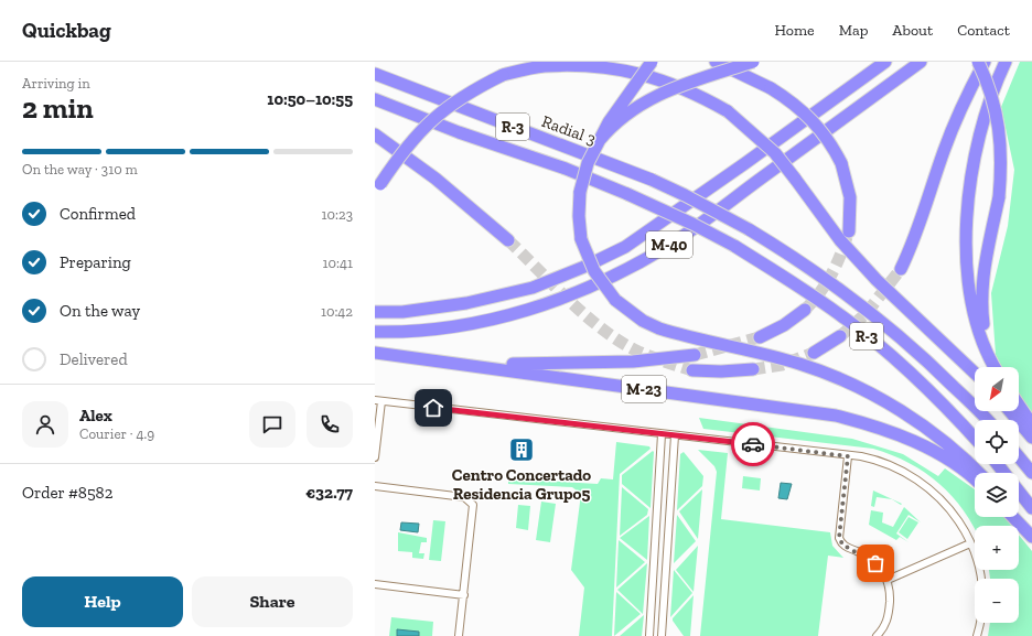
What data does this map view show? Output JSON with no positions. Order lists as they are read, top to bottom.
{
  "streets": {
    "highway": [
      "R-3",
      "Radial 3",
      "M-40",
      "M-23"
    ]
  },
  "places": {
    "building": ["Centro Concertado Residencia Grupo5"]
  },
  "north": "bottom left",
  "page": {
    "header": "Quickbag",
    "nav": [
      "Home",
      "Map",
      "About",
      "Contact"
    ],
    "heading": ["2 min", "Arriving in", "10:50–10:55"],
    "panel": [
      "Alex",
      "Courier · 4.9",
      "Order #8582",
      "€32.77"
    ],
    "bar": "On the way · 310 m",
    "list": [
      ["Confirmed", "10:23"],
      ["Preparing", "10:41"],
      ["On the way", "10:42"],
      "Delivered"
    ],
    "map_buttons": ["+", "−"],
    "buttons": ["Help", "Share"]
  }
}
